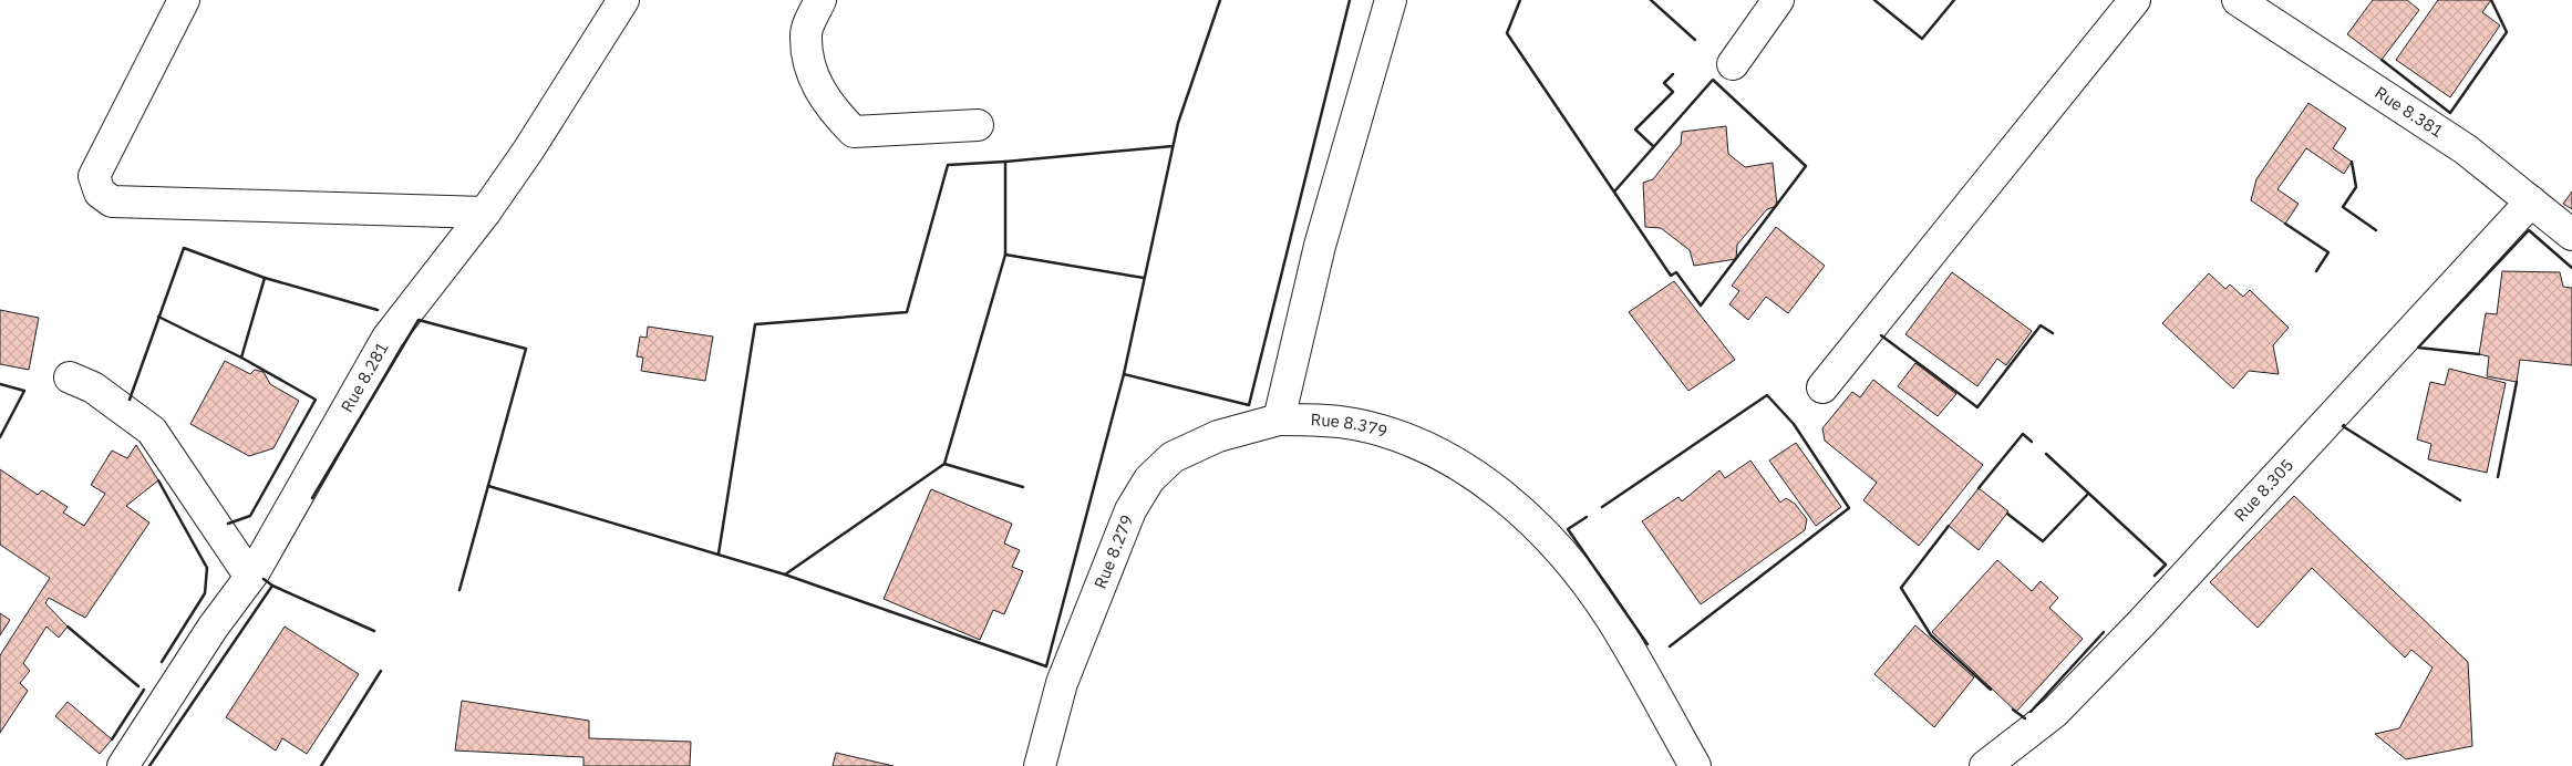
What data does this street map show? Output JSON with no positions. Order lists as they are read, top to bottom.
{
  "streets": {
    "street": [
      "Rue 8.381",
      "Rue 8.281",
      "Rue 8.379",
      "Rue 8.305",
      "Rue 8.279"
    ]
  },
  "crossings": [
    ["Rue 8.381", "Rue 8.305"],
    ["Rue 8.379", "Rue 8.279"]
  ]
}
